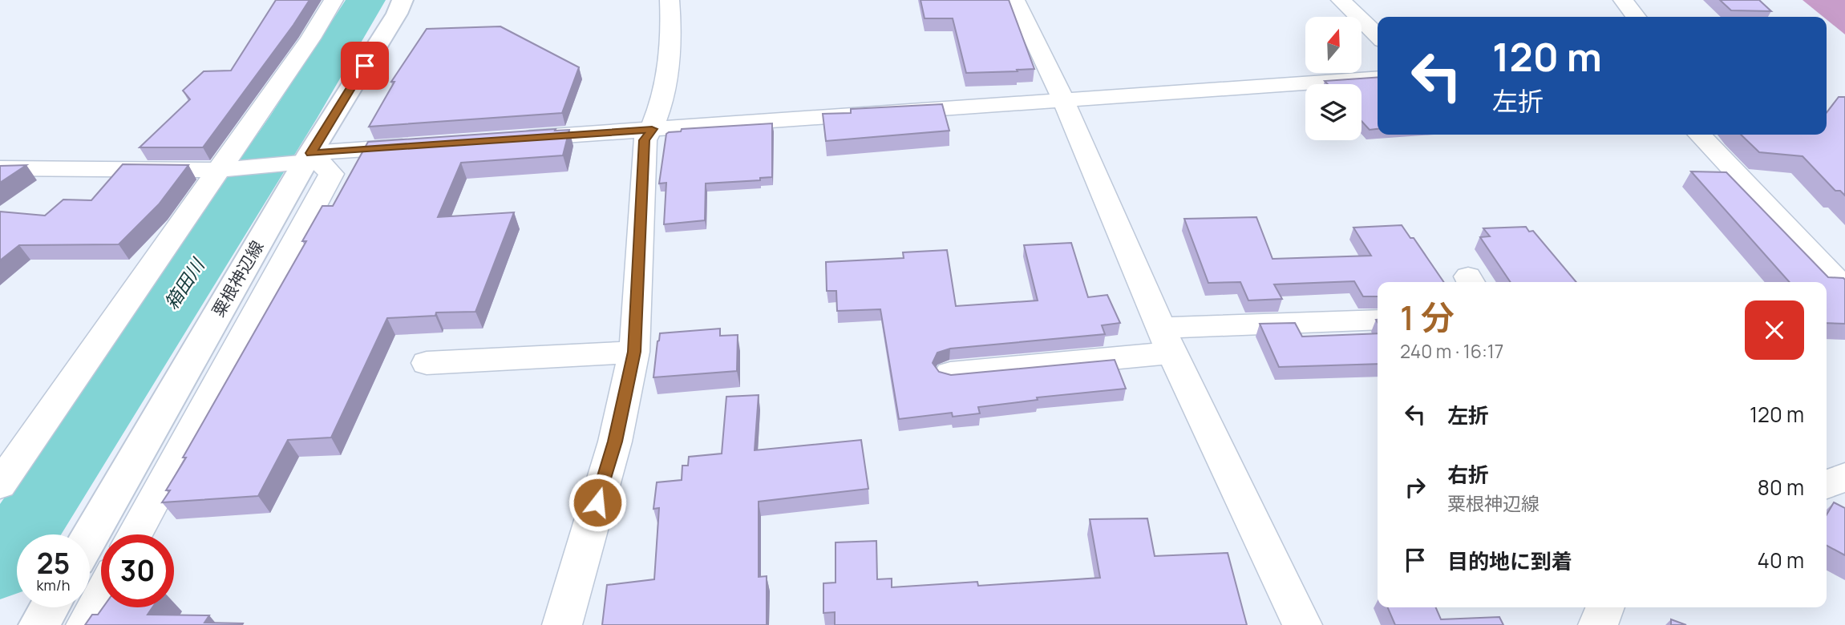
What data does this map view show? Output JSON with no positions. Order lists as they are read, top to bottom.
{
  "streets": {
    "main road": ["粟根神辺線"]
  },
  "water": ["箱田川"],
  "north": "top",
  "page": {
    "turn": ["120 m", "左折"],
    "heading": ["1 分", "240 m · 16:17"],
    "list": [
      {
        "name": "左折",
        "value": "120 m"
      },
      {
        "name": "右折",
        "note": "粟根神辺線",
        "value": "80 m"
      },
      {
        "name": "目的地に到着",
        "value": "40 m"
      }
    ],
    "speed": "25 km/h",
    "limit": "30"
  }
}
